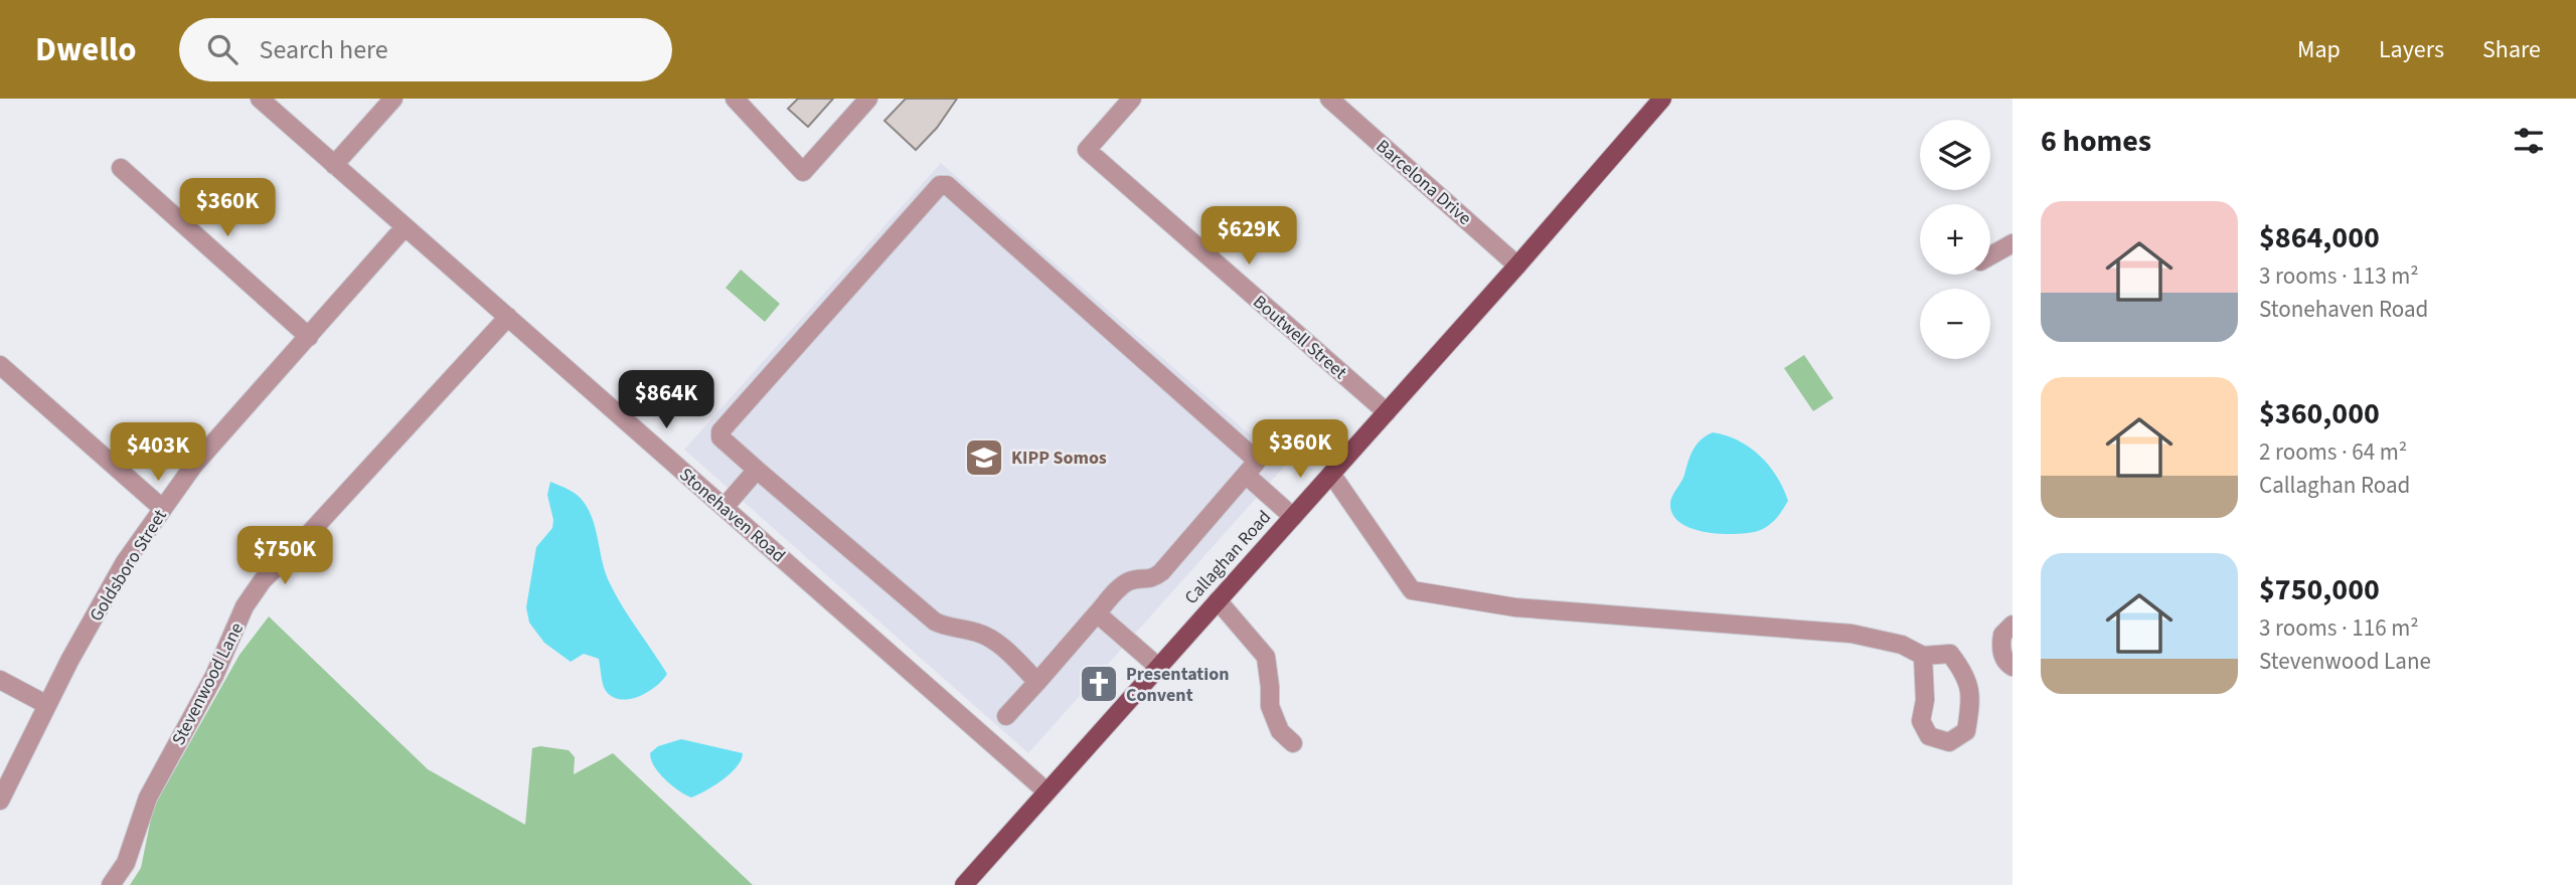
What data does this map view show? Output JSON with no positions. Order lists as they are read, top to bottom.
{
  "streets": {
    "main road": ["Callaghan Road"],
    "street": [
      "Barcelona Drive",
      "Boutwell Street",
      "Stonehaven Road",
      "Goldsboro Street",
      "Stevenwood Lane"
    ]
  },
  "crossings": [
    ["Barcelona Drive", "Callaghan Road"],
    ["Boutwell Street", "Callaghan Road"],
    ["Stonehaven Road", "Callaghan Road"],
    ["Stonehaven Road", "Goldsboro Street"],
    ["Stonehaven Road", "Stevenwood Lane"]
  ],
  "places": {
    "school or university": ["KIPP Somos"],
    "church": ["Presentation Convent"]
  },
  "page": {
    "header": "Dwello",
    "search": "Search here",
    "nav": ["Map", "Layers", "Share"],
    "heading": "6 homes",
    "map_buttons": ["+", "−"],
    "price": [
      "$360K",
      "$629K",
      "$864K",
      "$360K",
      "$403K",
      "$750K"
    ],
    "list": [
      {
        "name": "$864,000",
        "note": "3 rooms · 113 m² · Stonehaven Road"
      },
      {
        "name": "$360,000",
        "note": "2 rooms · 64 m² · Callaghan Road"
      },
      {
        "name": "$750,000",
        "note": "3 rooms · 116 m² · Stevenwood Lane"
      }
    ]
  }
}
